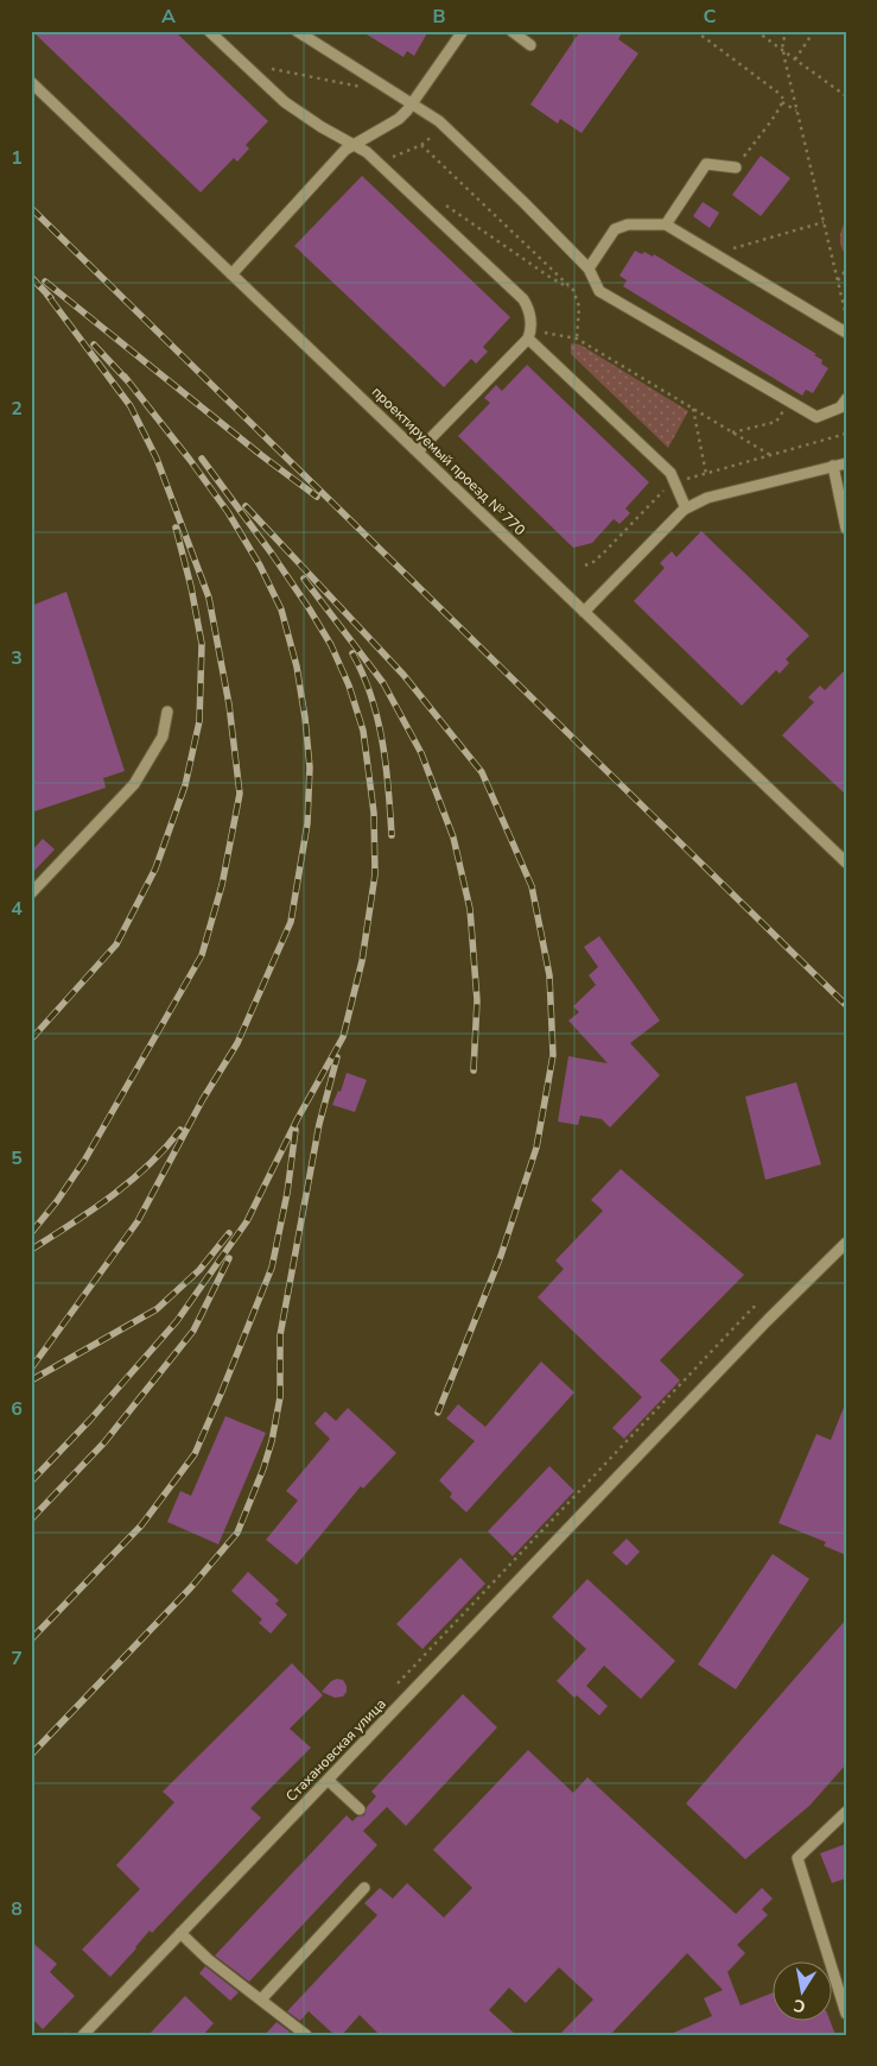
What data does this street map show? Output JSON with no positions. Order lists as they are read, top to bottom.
{
  "streets": {
    "street": ["проектируемый проезд № 770", "Стахановская улица"]
  },
  "north": "bottom",
  "grid": {
    "columns": ["A", "B", "C"],
    "rows": [
      "1",
      "2",
      "3",
      "4",
      "5",
      "6",
      "7",
      "8"
    ]
  }
}
